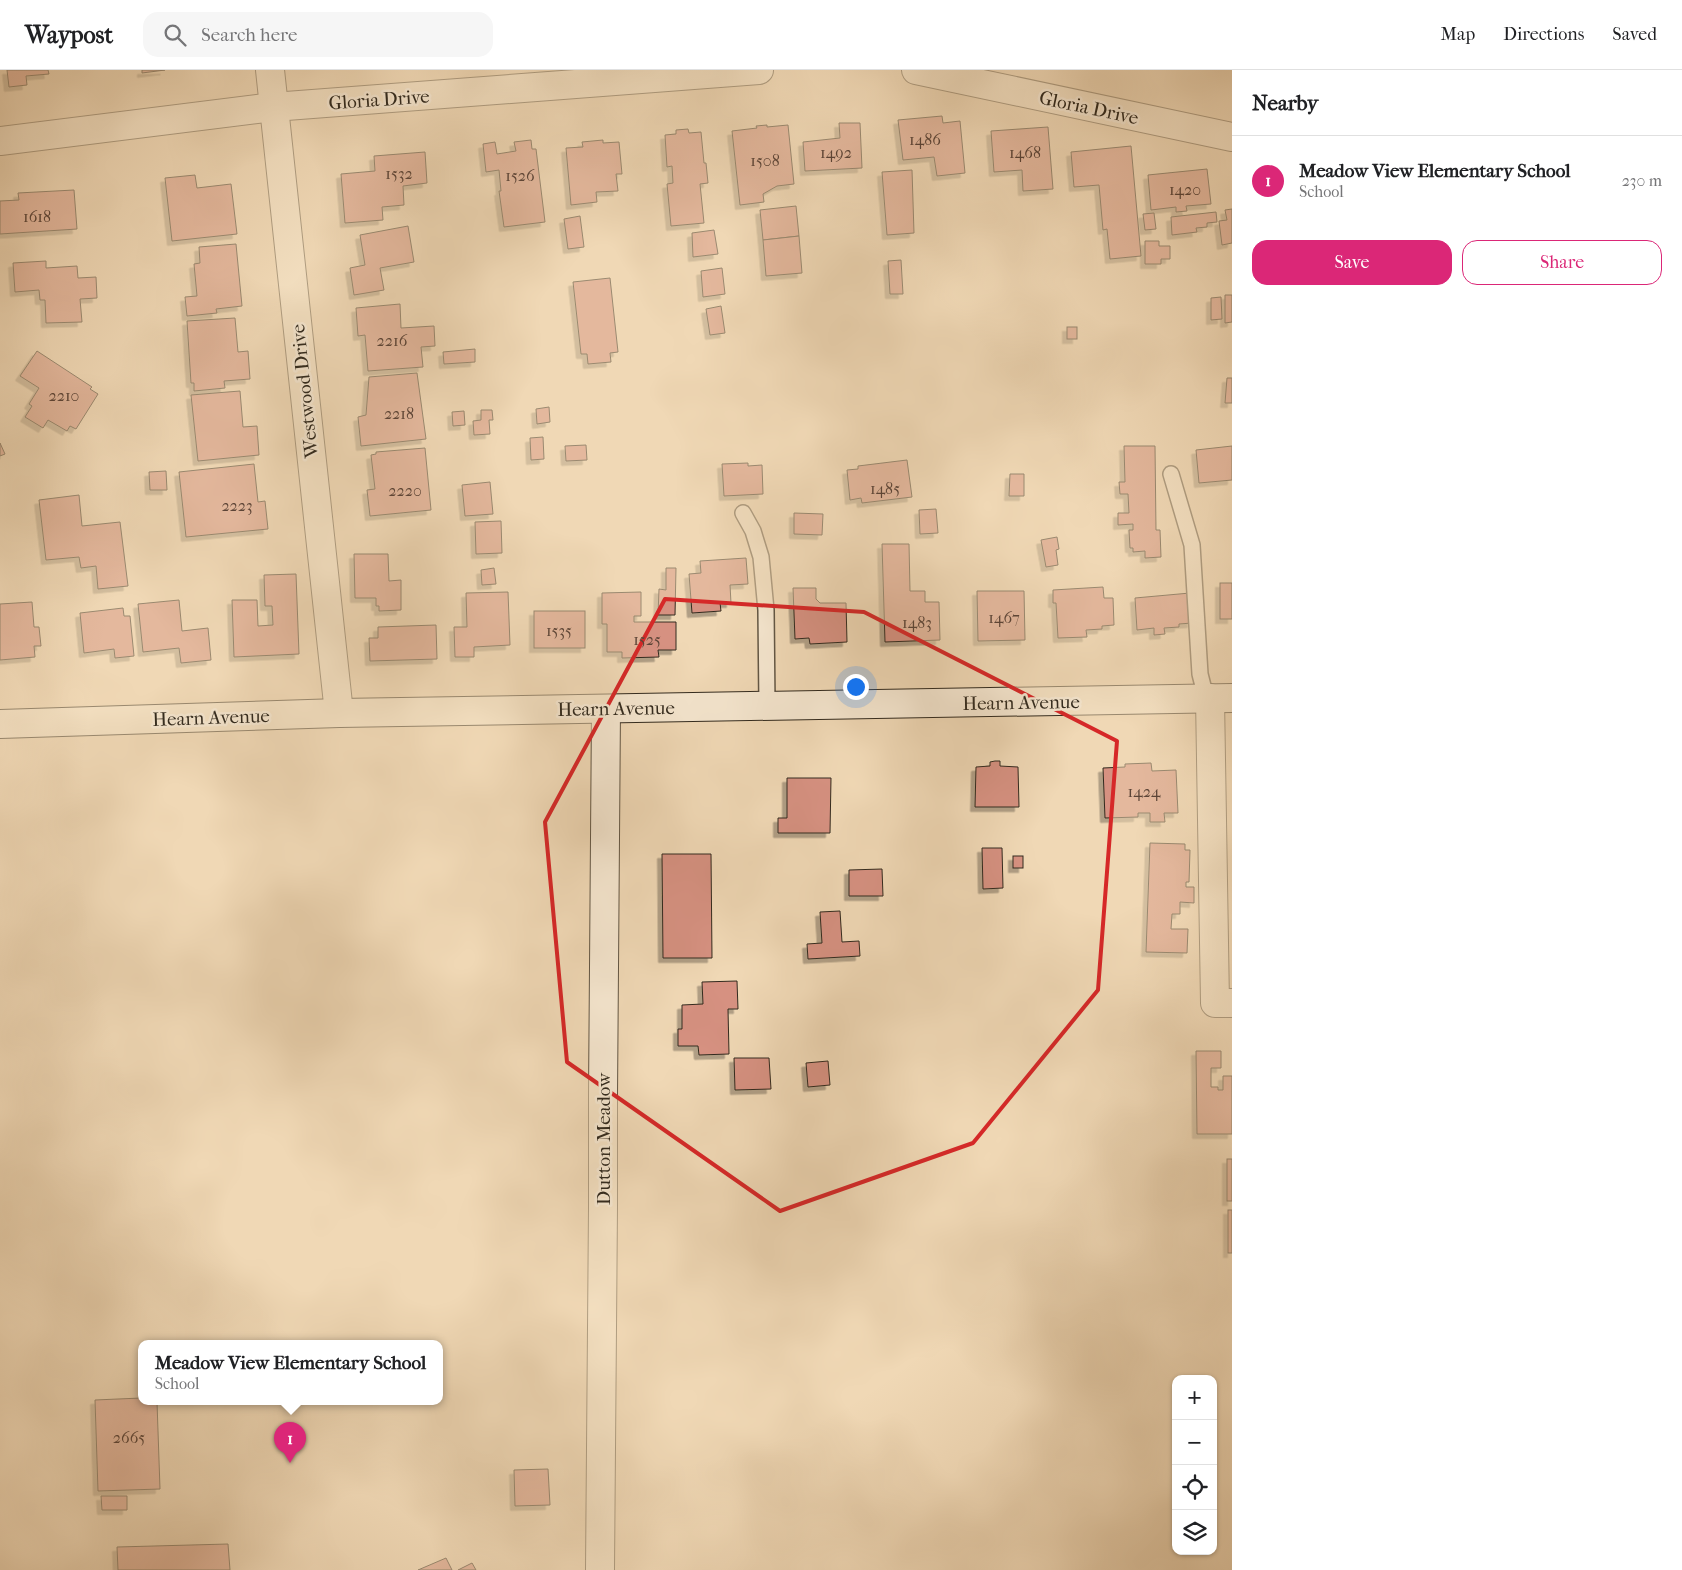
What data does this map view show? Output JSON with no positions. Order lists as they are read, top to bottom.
{
  "streets": {
    "street": [
      "Gloria Drive",
      "Westwood Drive",
      "Hearn Avenue",
      "Dutton Meadow"
    ]
  },
  "crossings": [
    ["Gloria Drive", "Westwood Drive"],
    ["Westwood Drive", "Hearn Avenue"],
    ["Hearn Avenue", "Dutton Meadow"]
  ],
  "house_numbers": [
    "1486",
    "1492",
    "1468",
    "1508",
    "1532",
    "1526",
    "1420",
    "1618",
    "2216",
    "2210",
    "2218",
    "1485",
    "2220",
    "2223",
    "1467",
    "1483",
    "1535",
    "1525",
    "1424",
    "2665"
  ],
  "page": {
    "header": "Waypost",
    "search": "Search here",
    "nav": ["Map", "Directions", "Saved"],
    "heading": "Nearby",
    "list": [
      {
        "mark": "1",
        "name": "Meadow View Elementary School",
        "note": "School",
        "value": "230 m"
      }
    ],
    "buttons": ["Save", "Share"],
    "popup": ["Meadow View Elementary School", "School"],
    "map_buttons": ["+", "−"],
    "pins": "1"
  }
}
